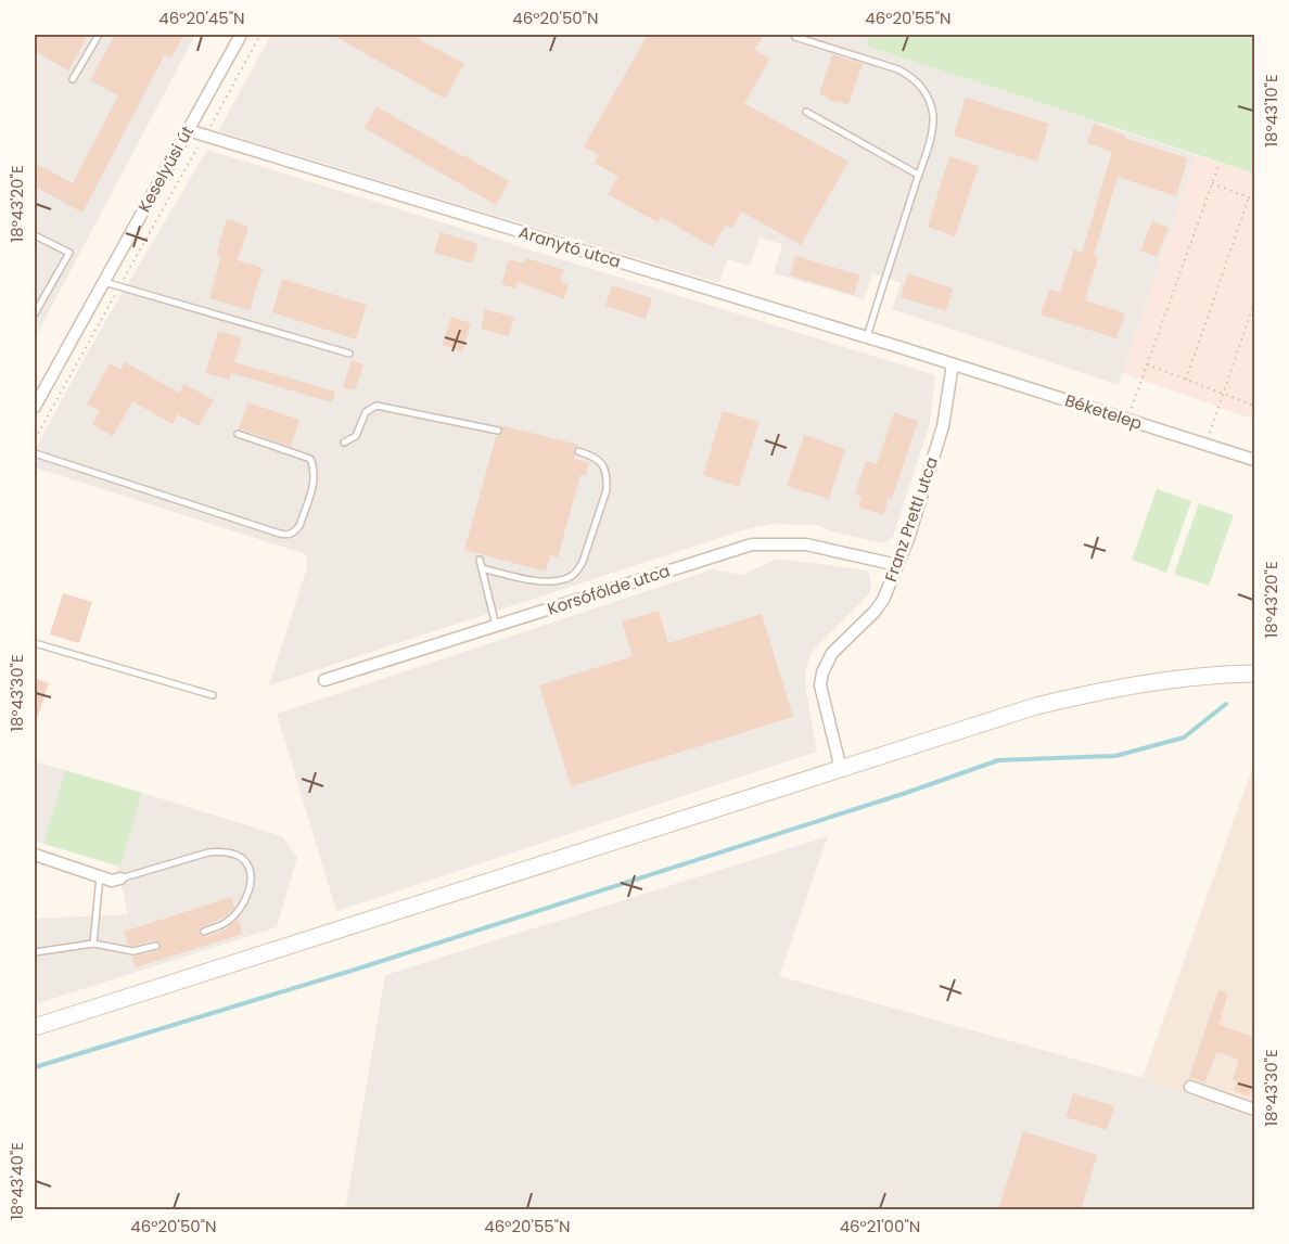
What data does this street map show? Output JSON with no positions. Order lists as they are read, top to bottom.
{
  "streets": {
    "street": [
      "Keselyűsi út",
      "Aranytó utca",
      "Béketelep",
      "Franz Prettl utca",
      "Korsófölde utca"
    ]
  },
  "crossings": [
    ["Keselyűsi út", "Aranytó utca"],
    ["Aranytó utca", "Béketelep"],
    ["Aranytó utca", "Franz Prettl utca"],
    ["Béketelep", "Franz Prettl utca"],
    ["Franz Prettl utca", "Korsófölde utca"]
  ],
  "coordinates": [
    "46°20'45\"N",
    "46°20'50\"N",
    "46°20'55\"N",
    "18°43'10\"E",
    "18°43'20\"E",
    "18°43'30\"E",
    "18°43'40\"E",
    "46°21'00\"N"
  ]
}
